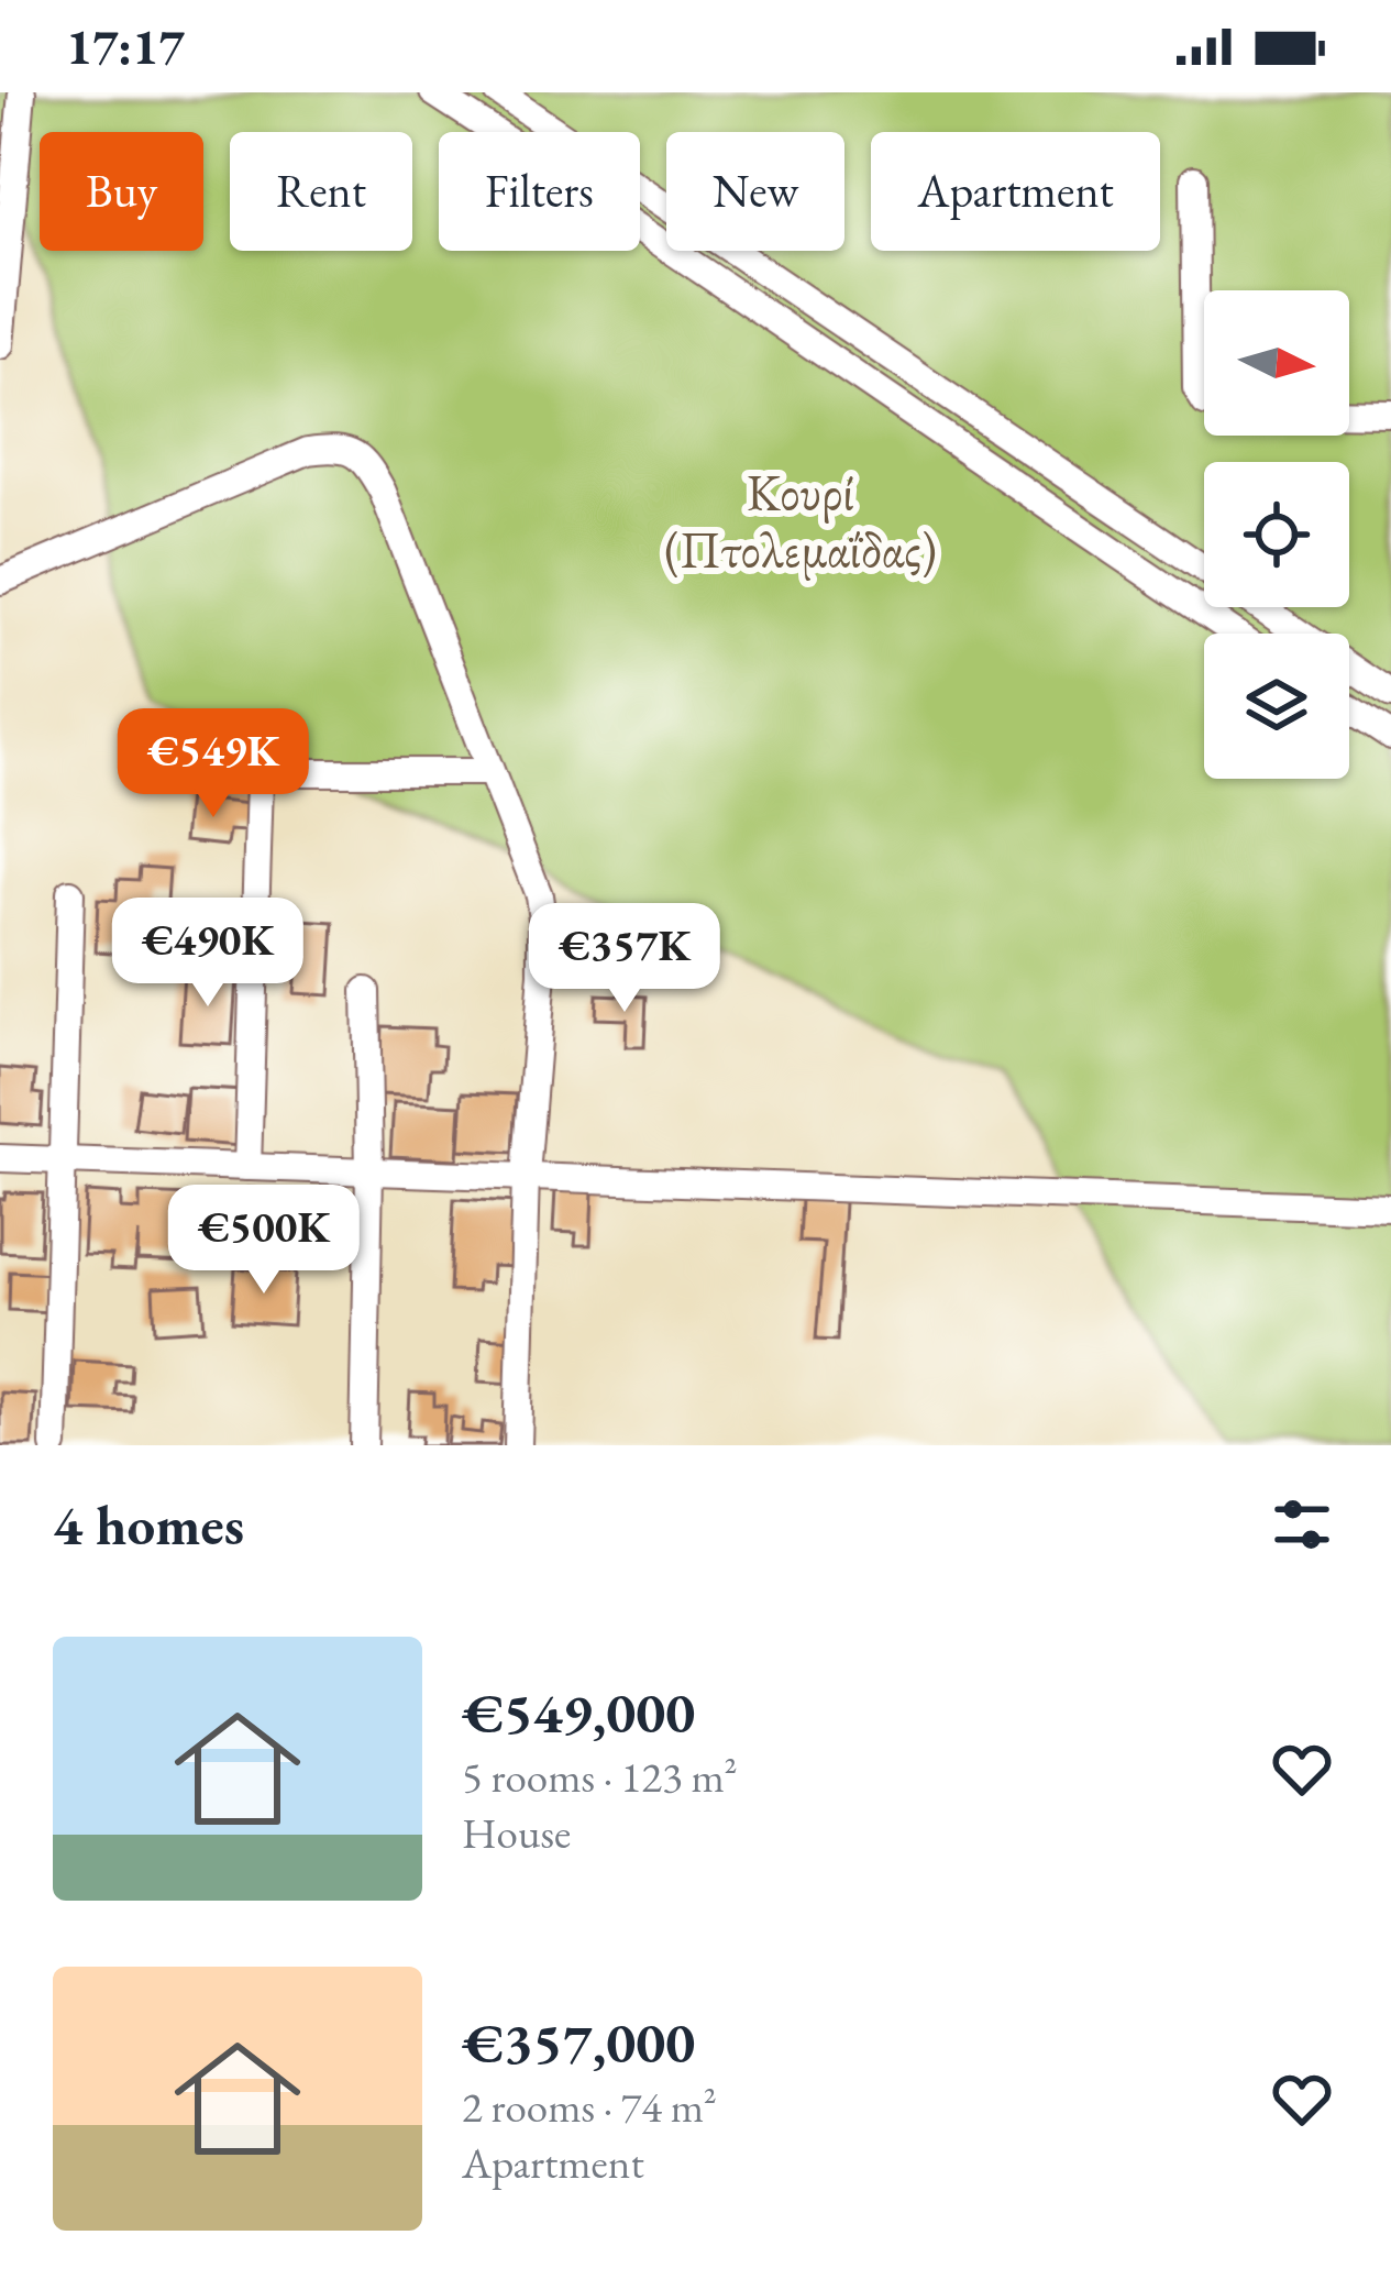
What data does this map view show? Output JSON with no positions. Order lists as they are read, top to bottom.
{
  "parks": ["Κουρί (Πτολεμαΐδας)"],
  "north": "right",
  "page": {
    "status": "17:17",
    "chip": [
      "Buy",
      "Rent",
      "Filters",
      "New",
      "Apartment"
    ],
    "price": [
      "€549K",
      "€490K",
      "€357K",
      "€500K"
    ],
    "heading": "4 homes",
    "list": [
      {
        "name": "€549,000",
        "note": "5 rooms · 123 m² · House"
      },
      {
        "name": "€357,000",
        "note": "2 rooms · 74 m² · Apartment"
      }
    ]
  }
}
